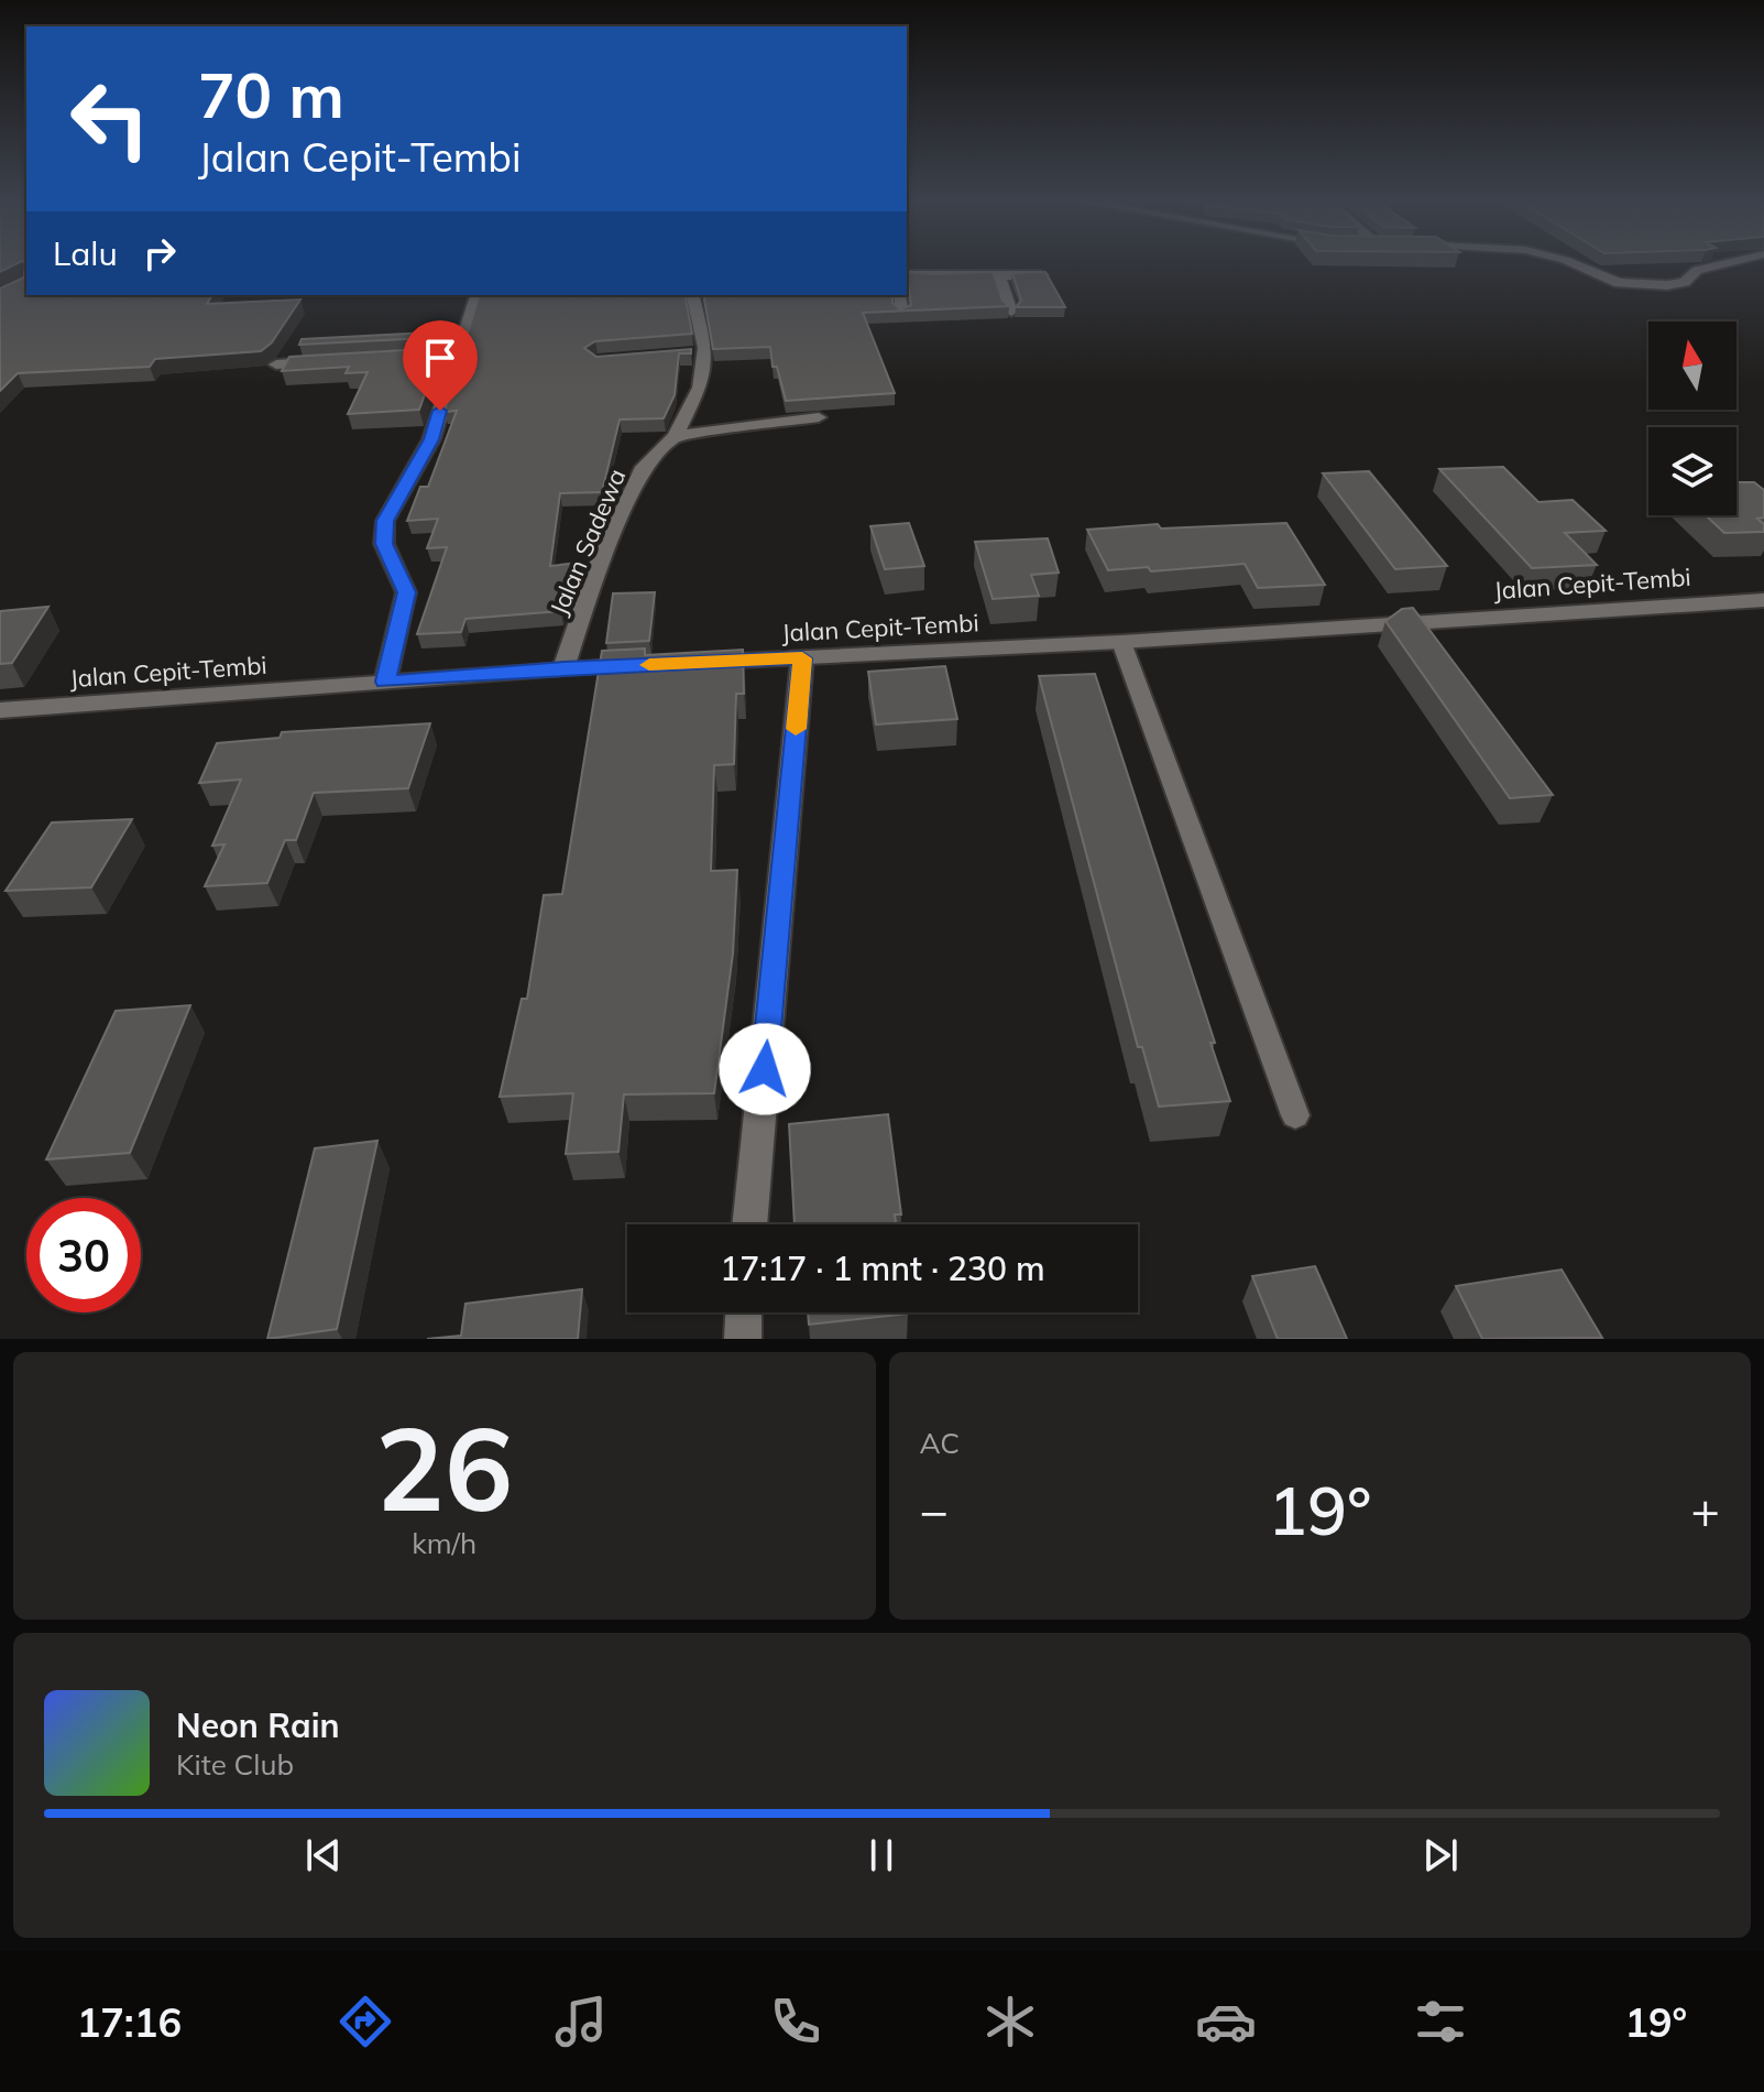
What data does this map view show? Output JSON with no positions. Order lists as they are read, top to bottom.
{
  "streets": {
    "street": ["Jalan Sadewa", "Jalan Cepit-Tembi"]
  },
  "crossings": [
    ["Jalan Sadewa", "Jalan Cepit-Tembi"]
  ],
  "north": "top",
  "page": {
    "turn": ["70 m", "Jalan Cepit-Tembi"],
    "then": "Lalu",
    "limit": "30",
    "trip": "17:17 · 1 mnt · 230 m",
    "tile": [
      ["26", "km/h"],
      "AC"
    ],
    "heat": ["−", "19°", "+"],
    "song": ["Neon Rain", "Kite Club"],
    "tabs": ["17:16", "19°"]
  }
}
